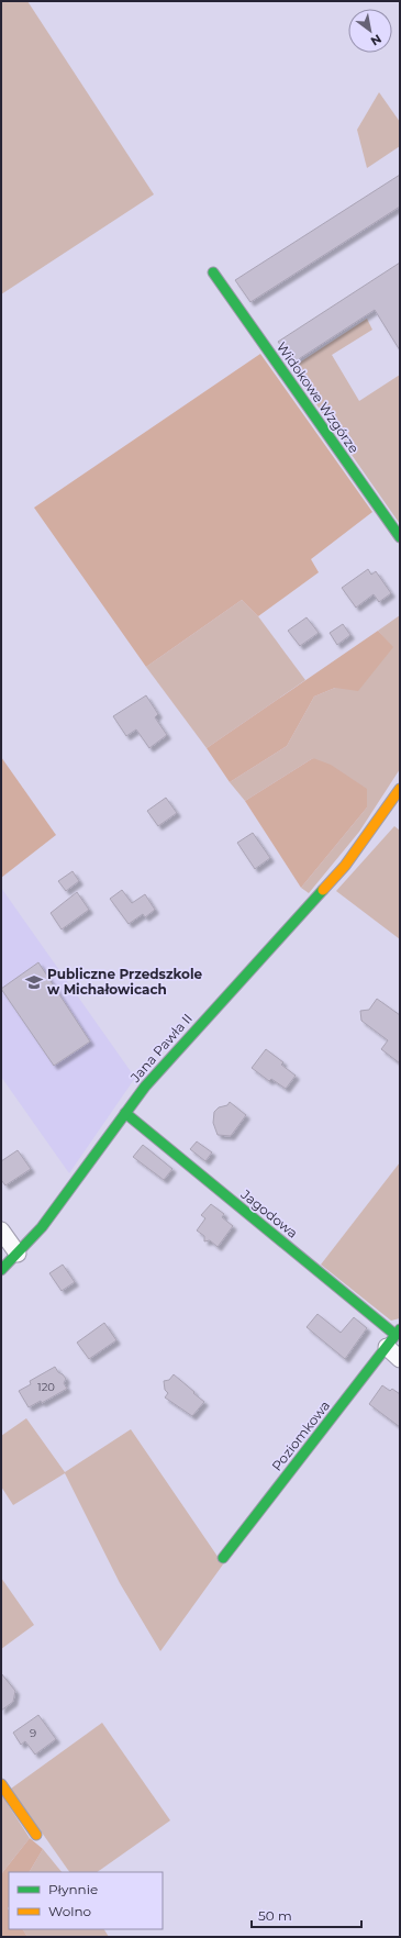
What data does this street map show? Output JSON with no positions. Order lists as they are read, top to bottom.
{
  "streets": {
    "street": [
      "Widokowe Wzgórze",
      "Jana Pawła II",
      "Jagodowa",
      "Poziomkowa"
    ]
  },
  "crossings": [
    ["Jana Pawła II", "Jagodowa"],
    ["Jagodowa", "Poziomkowa"]
  ],
  "places": {
    "school or university": ["Publiczne Przedszkole w Michałowicach"]
  },
  "house_numbers": ["120", "9"],
  "legend": ["Płynnie", "Wolno"],
  "scale_bar": "50 m",
  "north": "bottom right"
}
